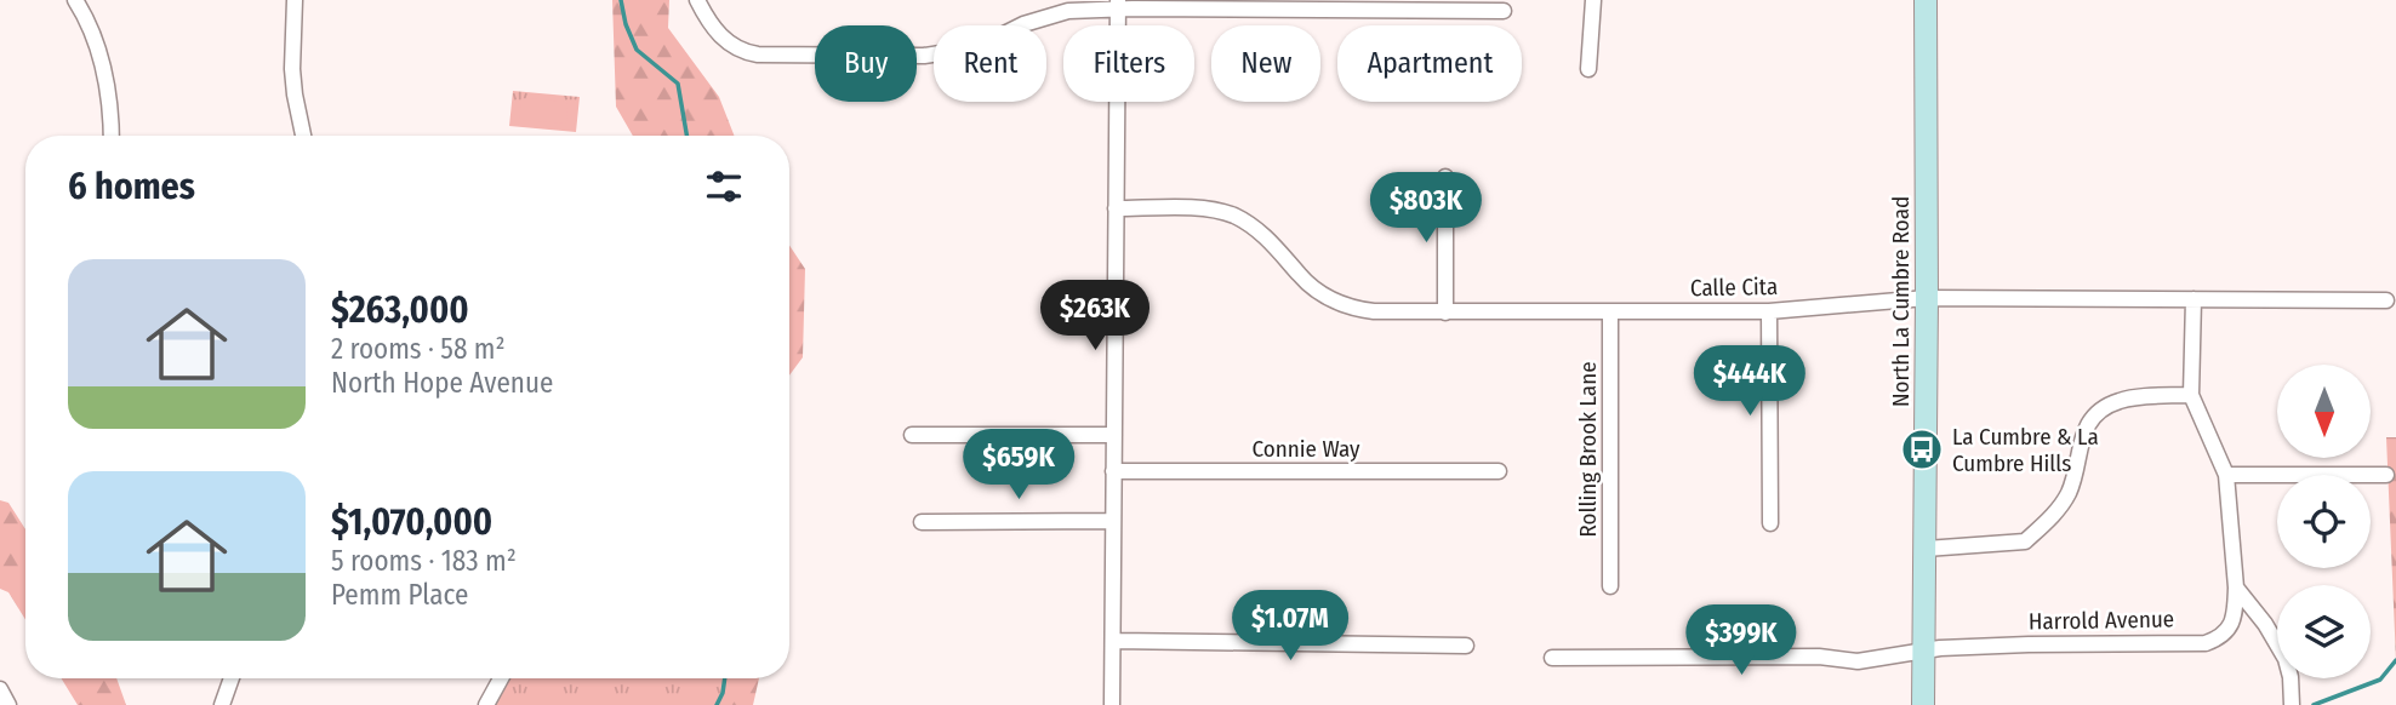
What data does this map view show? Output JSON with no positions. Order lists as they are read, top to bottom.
{
  "streets": {
    "street": [
      "Calle Cita",
      "North La Cumbre Road",
      "Connie Way",
      "Rolling Brook Lane",
      "Harrold Avenue"
    ]
  },
  "crossings": [
    ["Calle Cita", "North La Cumbre Road"],
    ["Calle Cita", "Rolling Brook Lane"],
    ["North La Cumbre Road", "Harrold Avenue"]
  ],
  "places": {
    "bus stop": ["La Cumbre & La Cumbre Hills"]
  },
  "north": "bottom",
  "page": {
    "chip": [
      "Buy",
      "Rent",
      "Filters",
      "New",
      "Apartment"
    ],
    "heading": "6 homes",
    "price": [
      "$803K",
      "$263K",
      "$444K",
      "$659K",
      "$1.07M",
      "$399K"
    ],
    "list": [
      {
        "name": "$263,000",
        "note": "2 rooms · 58 m² · North Hope Avenue"
      },
      {
        "name": "$1,070,000",
        "note": "5 rooms · 183 m² · Pemm Place"
      }
    ]
  }
}
